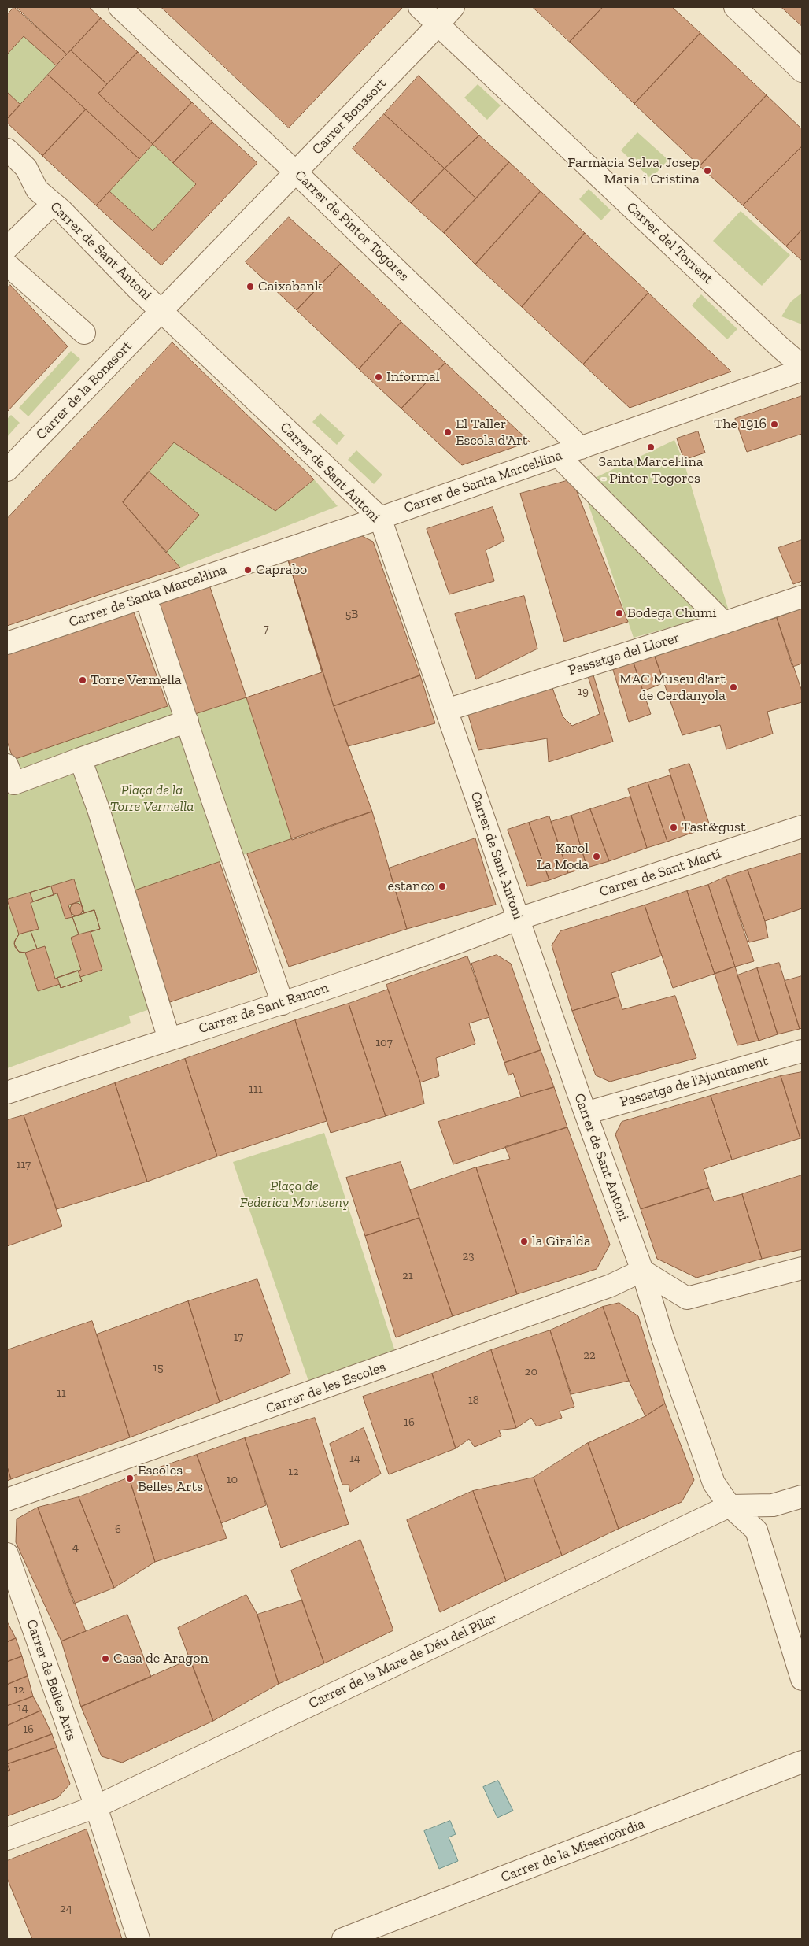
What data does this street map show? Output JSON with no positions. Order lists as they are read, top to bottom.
{
  "streets": {
    "street": [
      "Carrer Bonasort",
      "Carrer de Pintor Togores",
      "Carrer del Torrent",
      "Carrer de Sant Antoni",
      "Carrer de la Bonasort",
      "Carrer de Santa Marcel·lina",
      "Passatge del Llorer",
      "Carrer de Sant Martí",
      "Carrer de Sant Ramon",
      "Passatge de l'Ajuntament",
      "Carrer de les Escoles",
      "Carrer de la Mare de Déu del Pilar",
      "Carrer de Belles Arts",
      "Carrer de la Misericòrdia"
    ]
  },
  "crossings": [
    ["Carrer Bonasort", "Carrer de Pintor Togores"],
    ["Carrer Bonasort", "Carrer del Torrent"],
    ["Carrer Bonasort", "Carrer de Sant Antoni"],
    ["Carrer Bonasort", "Carrer de la Bonasort"],
    ["Carrer de Pintor Togores", "Carrer de Santa Marcel·lina"],
    ["Carrer de Sant Antoni", "Carrer de la Bonasort"],
    ["Carrer de Sant Antoni", "Carrer de Santa Marcel·lina"],
    ["Carrer de Sant Antoni", "Passatge del Llorer"],
    ["Carrer de Sant Antoni", "Carrer de Sant Martí"],
    ["Carrer de Sant Antoni", "Carrer de Sant Ramon"],
    ["Carrer de Sant Antoni", "Passatge de l'Ajuntament"],
    ["Carrer de Sant Antoni", "Carrer de les Escoles"],
    ["Carrer de Sant Antoni", "Carrer de la Mare de Déu del Pilar"],
    ["Carrer de Sant Martí", "Carrer de Sant Ramon"],
    ["Carrer de la Mare de Déu del Pilar", "Carrer de Belles Arts"]
  ],
  "parks": ["Plaça de la Torre Vermella", "Plaça de Federica Montseny"],
  "places": [
    "Farmàcia Selva, Josep Maria i Cristina",
    "Caixabank",
    "Informal",
    "The 1916",
    "El Taller Escola d'Art",
    "Santa Marcel·lina - Pintor Togores",
    "Caprabo",
    "Bodega Chumi",
    "Torre Vermella",
    "MAC Museu d'art de Cerdanyola",
    "Tast&gust",
    "Karol La Moda",
    "estanco",
    "la Giralda",
    "Escoles - Belles Arts",
    "Casa de Aragon"
  ],
  "house_numbers": [
    "5B",
    "7",
    "19",
    "107",
    "111",
    "117",
    "23",
    "21",
    "17",
    "22",
    "15",
    "20",
    "11",
    "18",
    "16",
    "14",
    "12",
    "10",
    "6",
    "4",
    "12",
    "14",
    "16",
    "24"
  ]
}
